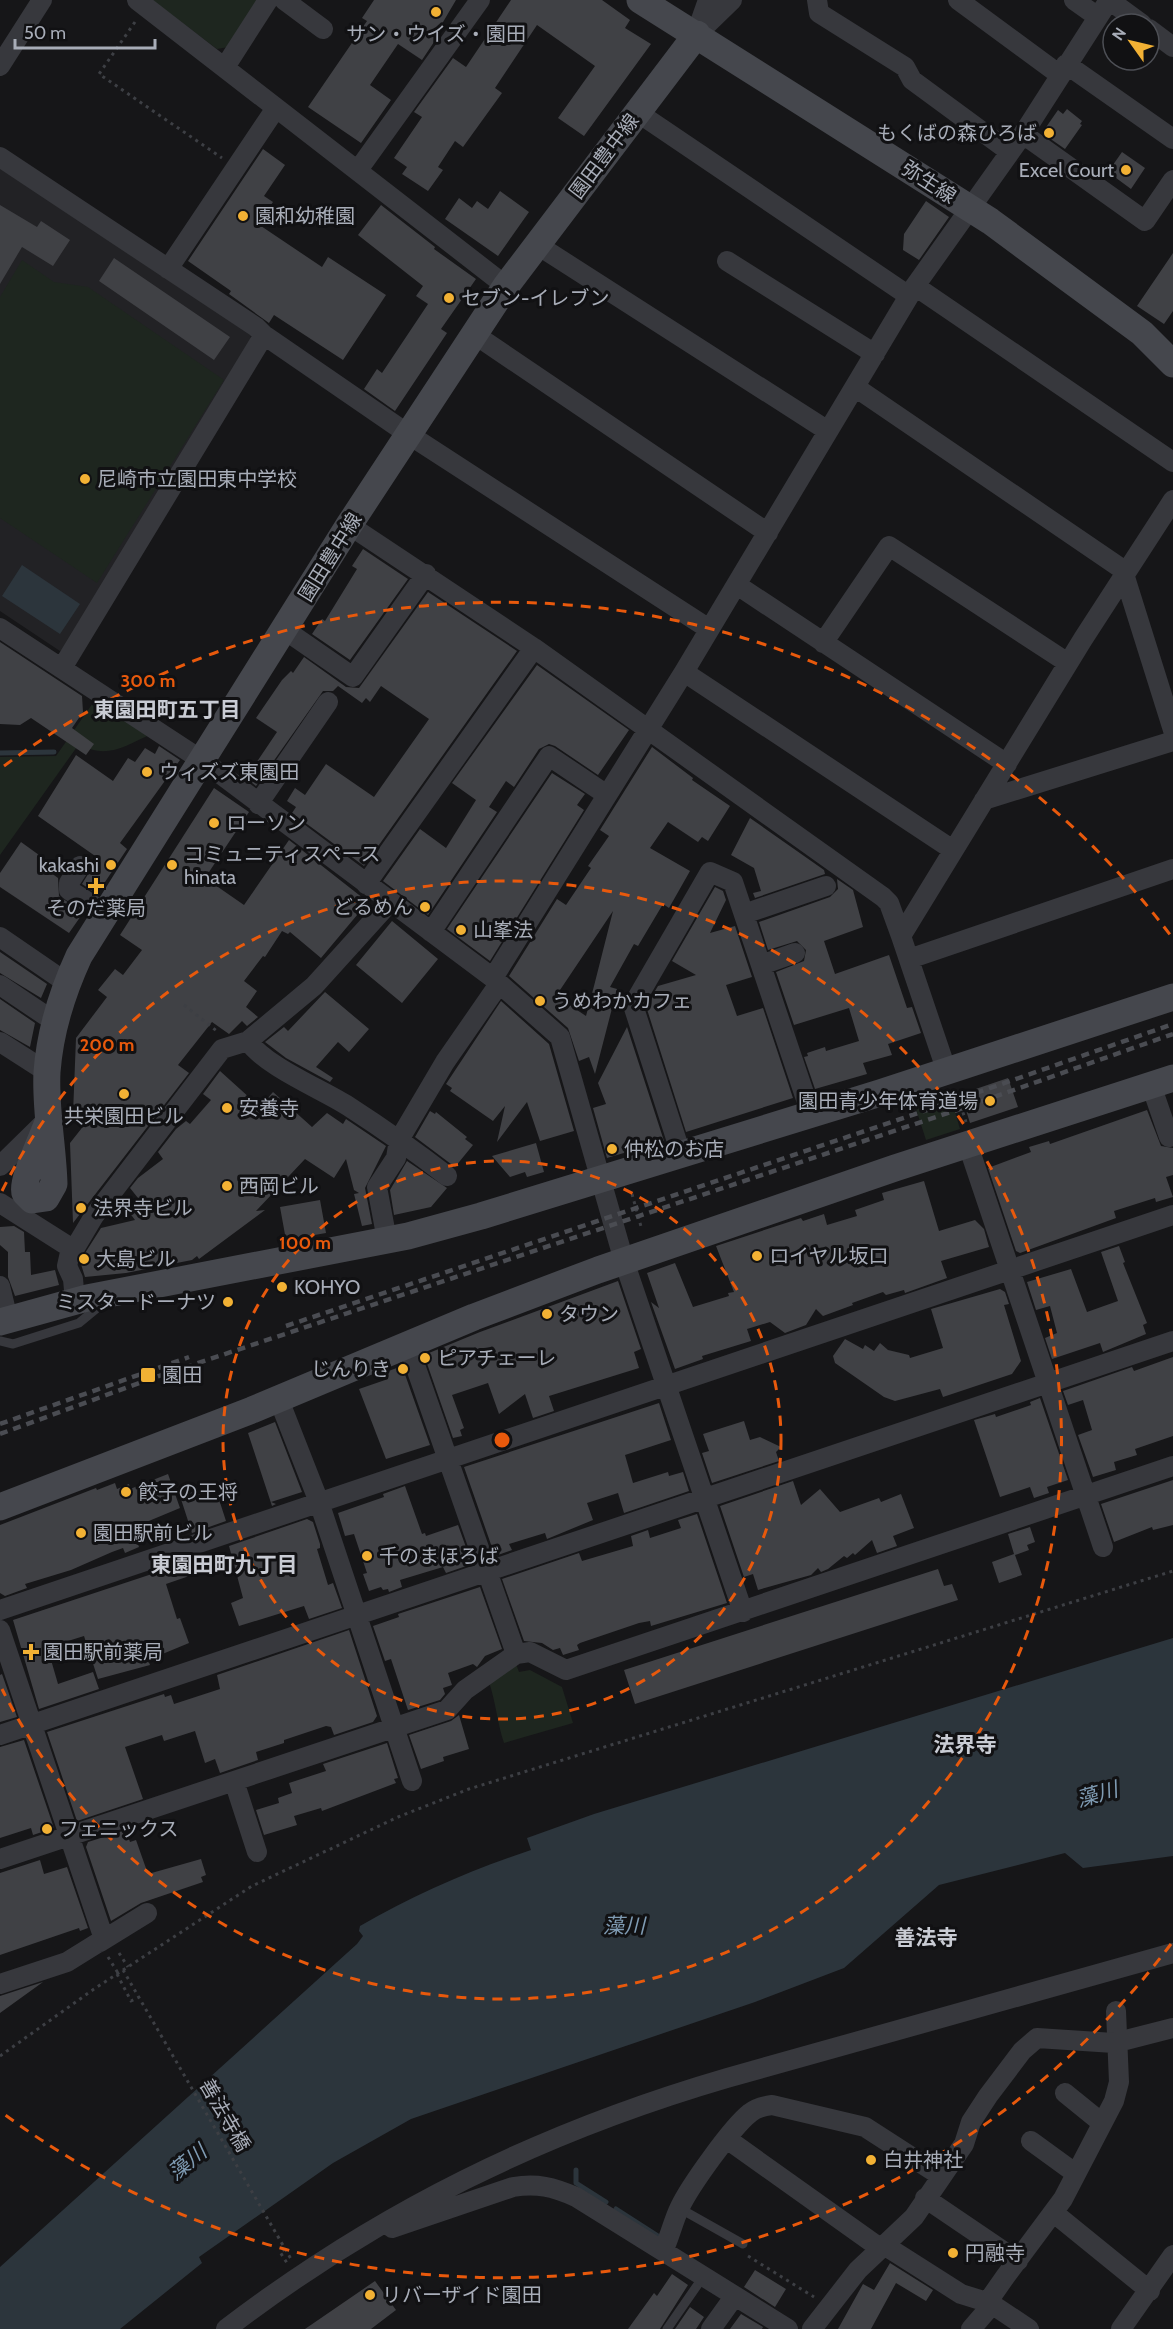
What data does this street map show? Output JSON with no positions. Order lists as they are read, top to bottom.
{
  "streets": {
    "street": ["園田豊中線", "弥生線"],
    "path": ["善法寺橋"]
  },
  "crossings": [
    ["園田豊中線", "弥生線"]
  ],
  "districts": [
    "東園田町五丁目",
    "東園田町九丁目",
    "法界寺",
    "善法寺"
  ],
  "water": ["藻川"],
  "places": {
    "other": [
      "サン・ウイズ・園田",
      "もくばの森ひろば",
      "Excel Court",
      "園和幼稚園",
      "セブン-イレブン",
      "尼崎市立園田東中学校",
      "ウィズズ東園田",
      "ローソン",
      "kakashi",
      "コミュニティスペース hinata",
      "どるめん",
      "山峯法",
      "うめわかカフェ",
      "共栄園田ビル",
      "園田青少年体育道場",
      "安養寺",
      "仲松のお店",
      "西岡ビル",
      "法界寺ビル",
      "ロイヤル坂口",
      "大島ビル",
      "KOHYO",
      "ミスタードーナツ",
      "タウン",
      "ピアチェーレ",
      "じんりき",
      "餃子の王将",
      "園田駅前ビル",
      "千のまほろば",
      "フェニックス",
      "白井神社",
      "円融寺",
      "リバーザイド園田"
    ],
    "health": ["そのだ薬局", "園田駅前薬局"],
    "transit": ["園田"]
  },
  "scale_bar": "50 m",
  "north": "top left",
  "rings": ["300 m", "200 m", "100 m"]
}
